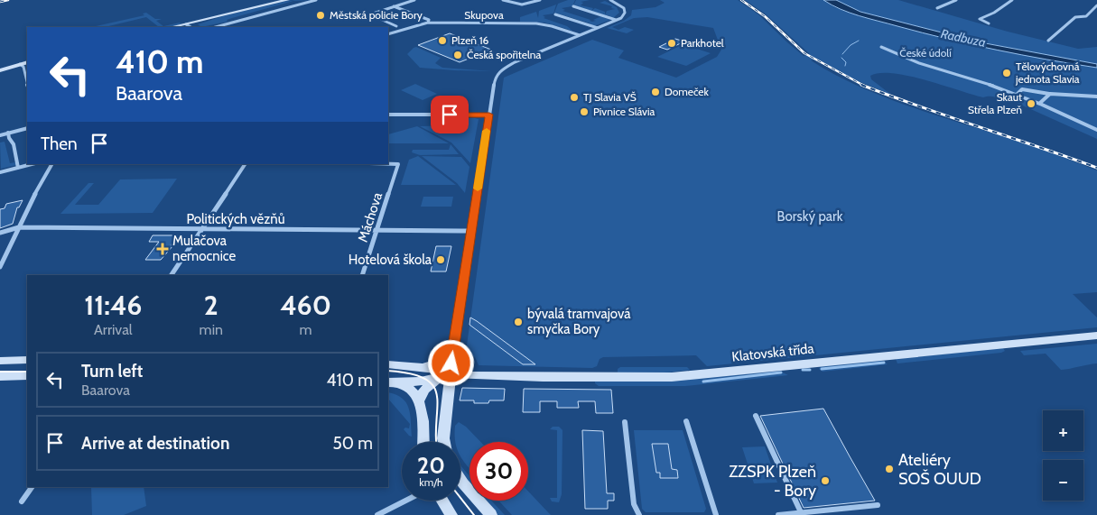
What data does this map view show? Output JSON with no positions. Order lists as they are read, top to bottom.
{
  "streets": {
    "main road": ["Klatovská třída"],
    "street": ["Skupova", "Máchova", "Politických vězňů"]
  },
  "crossings": [
    ["Máchova", "Politických vězňů"]
  ],
  "water": ["Radbuza"],
  "parks": ["České údolí", "Borský park"],
  "places": {
    "other": [
      "Městská policie Bory",
      "Plzeň 16",
      "Parkhotel",
      "Česká spořitelna",
      "Tělovýchovná jednota Slavia",
      "Domeček",
      "TJ Slavia VŠ",
      "Skaut Střela Plzeň",
      "Pivnice Slávia",
      "Hotelová škola",
      "bývalá tramvajová smyčka Bory",
      "Ateliéry SOŠ OUUD",
      "ZZSPK Plzeň - Bory"
    ],
    "health": ["Mulačova nemocnice"]
  },
  "page": {
    "turn": ["410 m", "Baarova"],
    "then": "Then",
    "eta": [
      "11:46",
      "Arrival",
      "2",
      "min",
      "460",
      "m"
    ],
    "list": [
      {
        "name": "Turn left",
        "note": "Baarova",
        "value": "410 m"
      },
      {
        "name": "Arrive at destination",
        "value": "50 m"
      }
    ],
    "map_buttons": ["+", "−"],
    "speed": "20 km/h",
    "limit": "30"
  }
}
